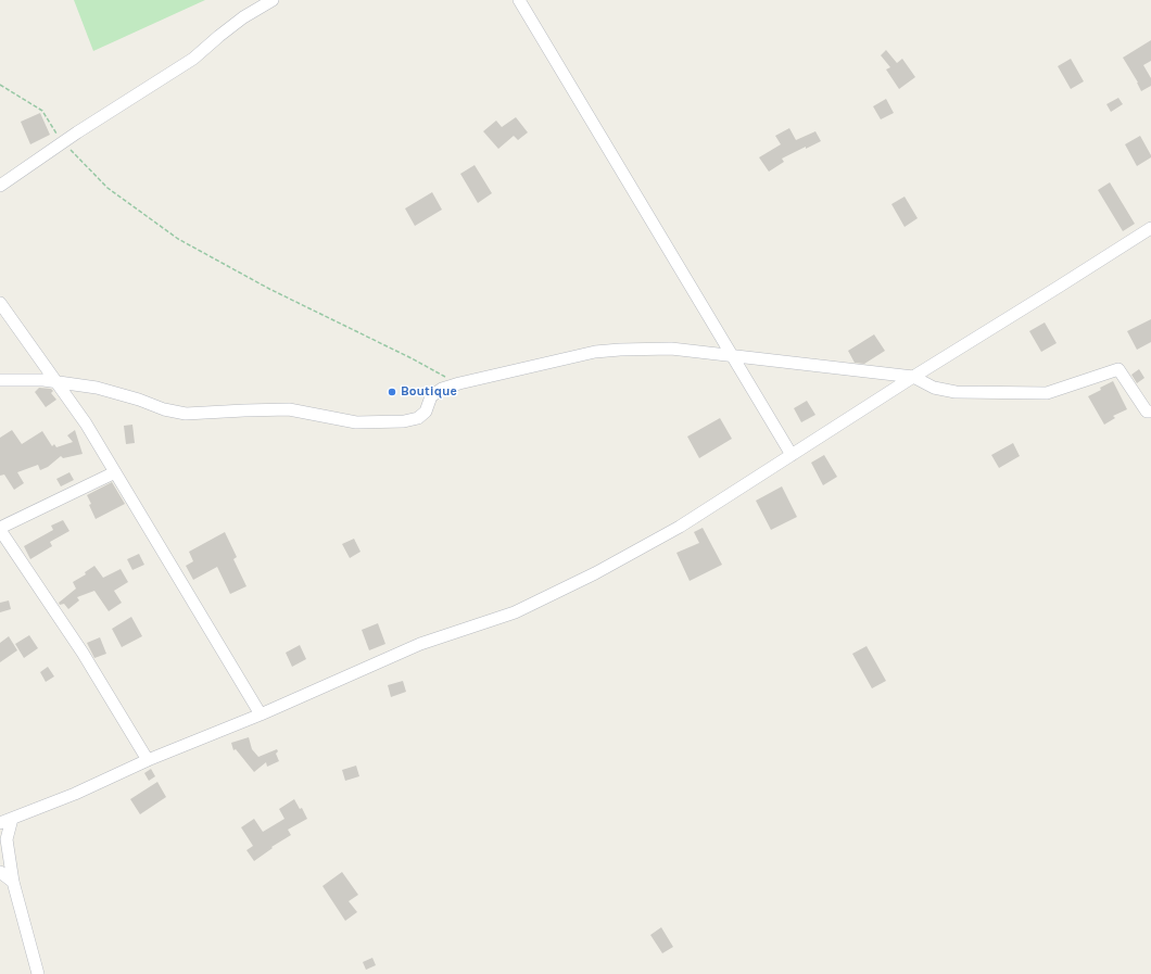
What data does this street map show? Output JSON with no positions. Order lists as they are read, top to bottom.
{
  "places": ["Boutique"]
}
